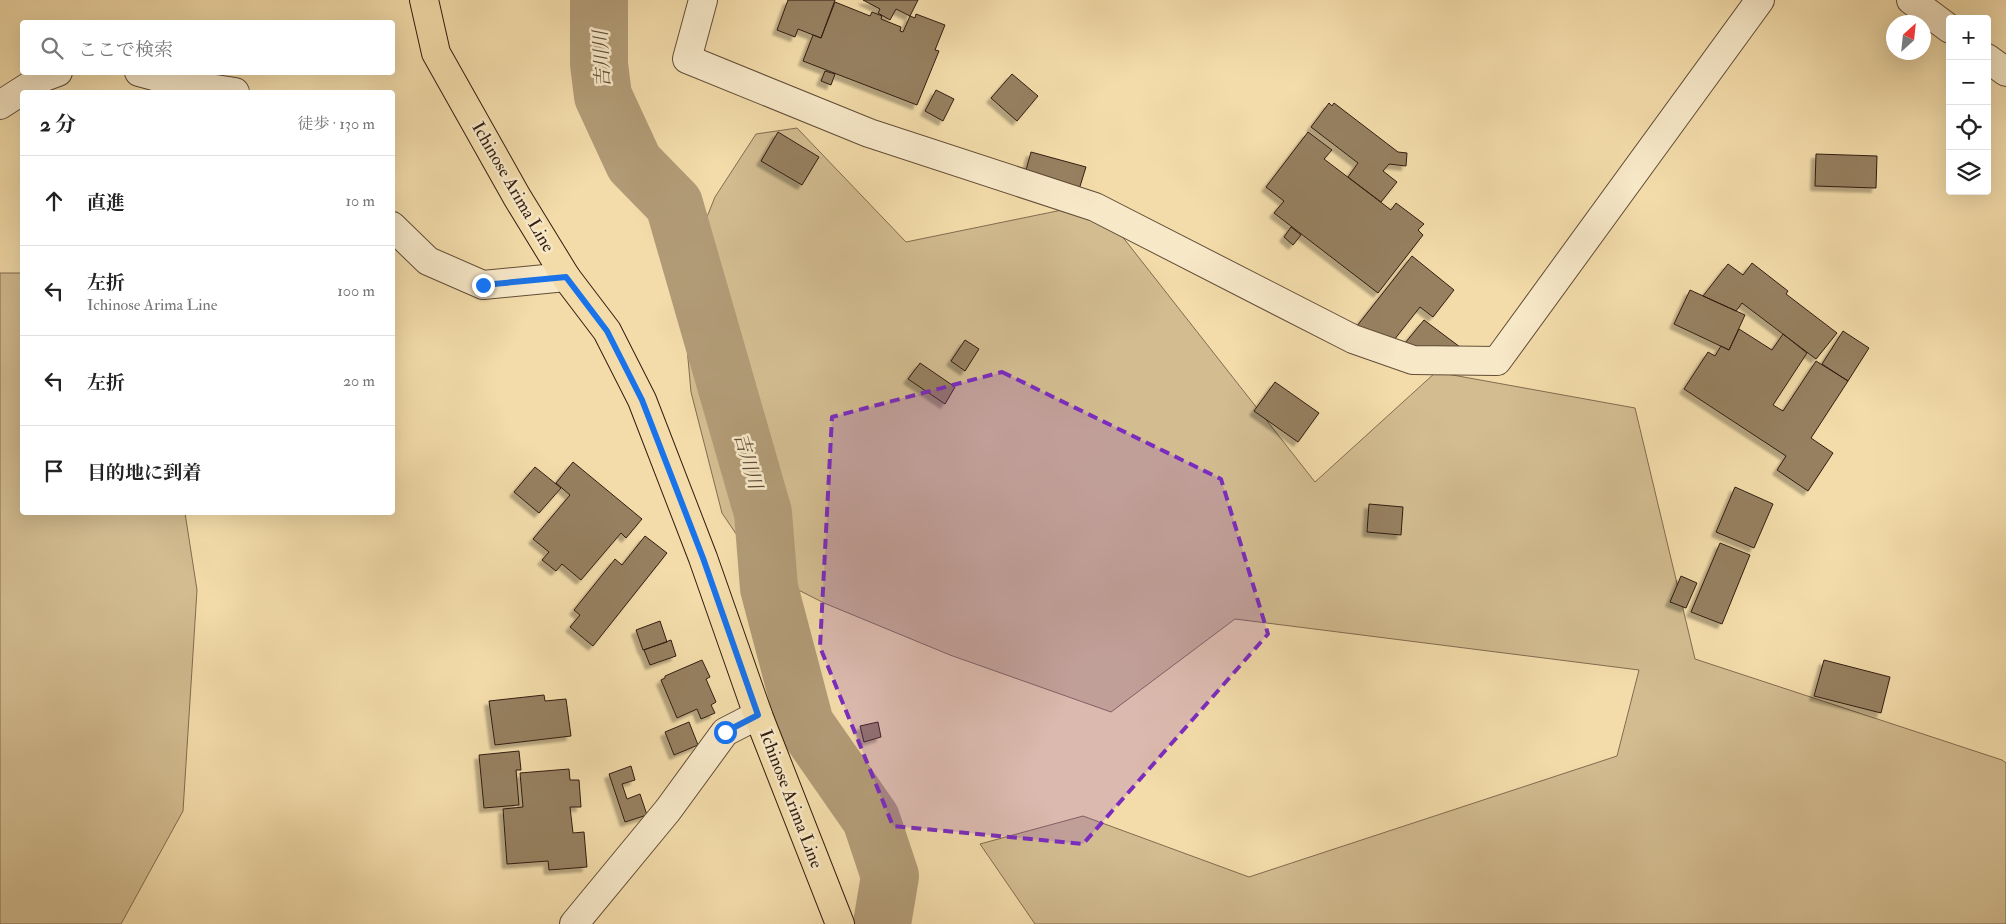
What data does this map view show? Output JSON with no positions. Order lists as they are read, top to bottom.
{
  "streets": {
    "main road": ["Ichinose Arima Line"]
  },
  "water": ["吉川川"],
  "north": "top right",
  "page": {
    "map_buttons": ["+", "−"],
    "search": "ここで検索",
    "heading": ["2 分", "徒歩 · 130 m"],
    "list": [
      ["直進", "10 m"],
      ["左折", "Ichinose Arima Line", "100 m"],
      ["左折", "20 m"],
      "目的地に到着"
    ]
  }
}
